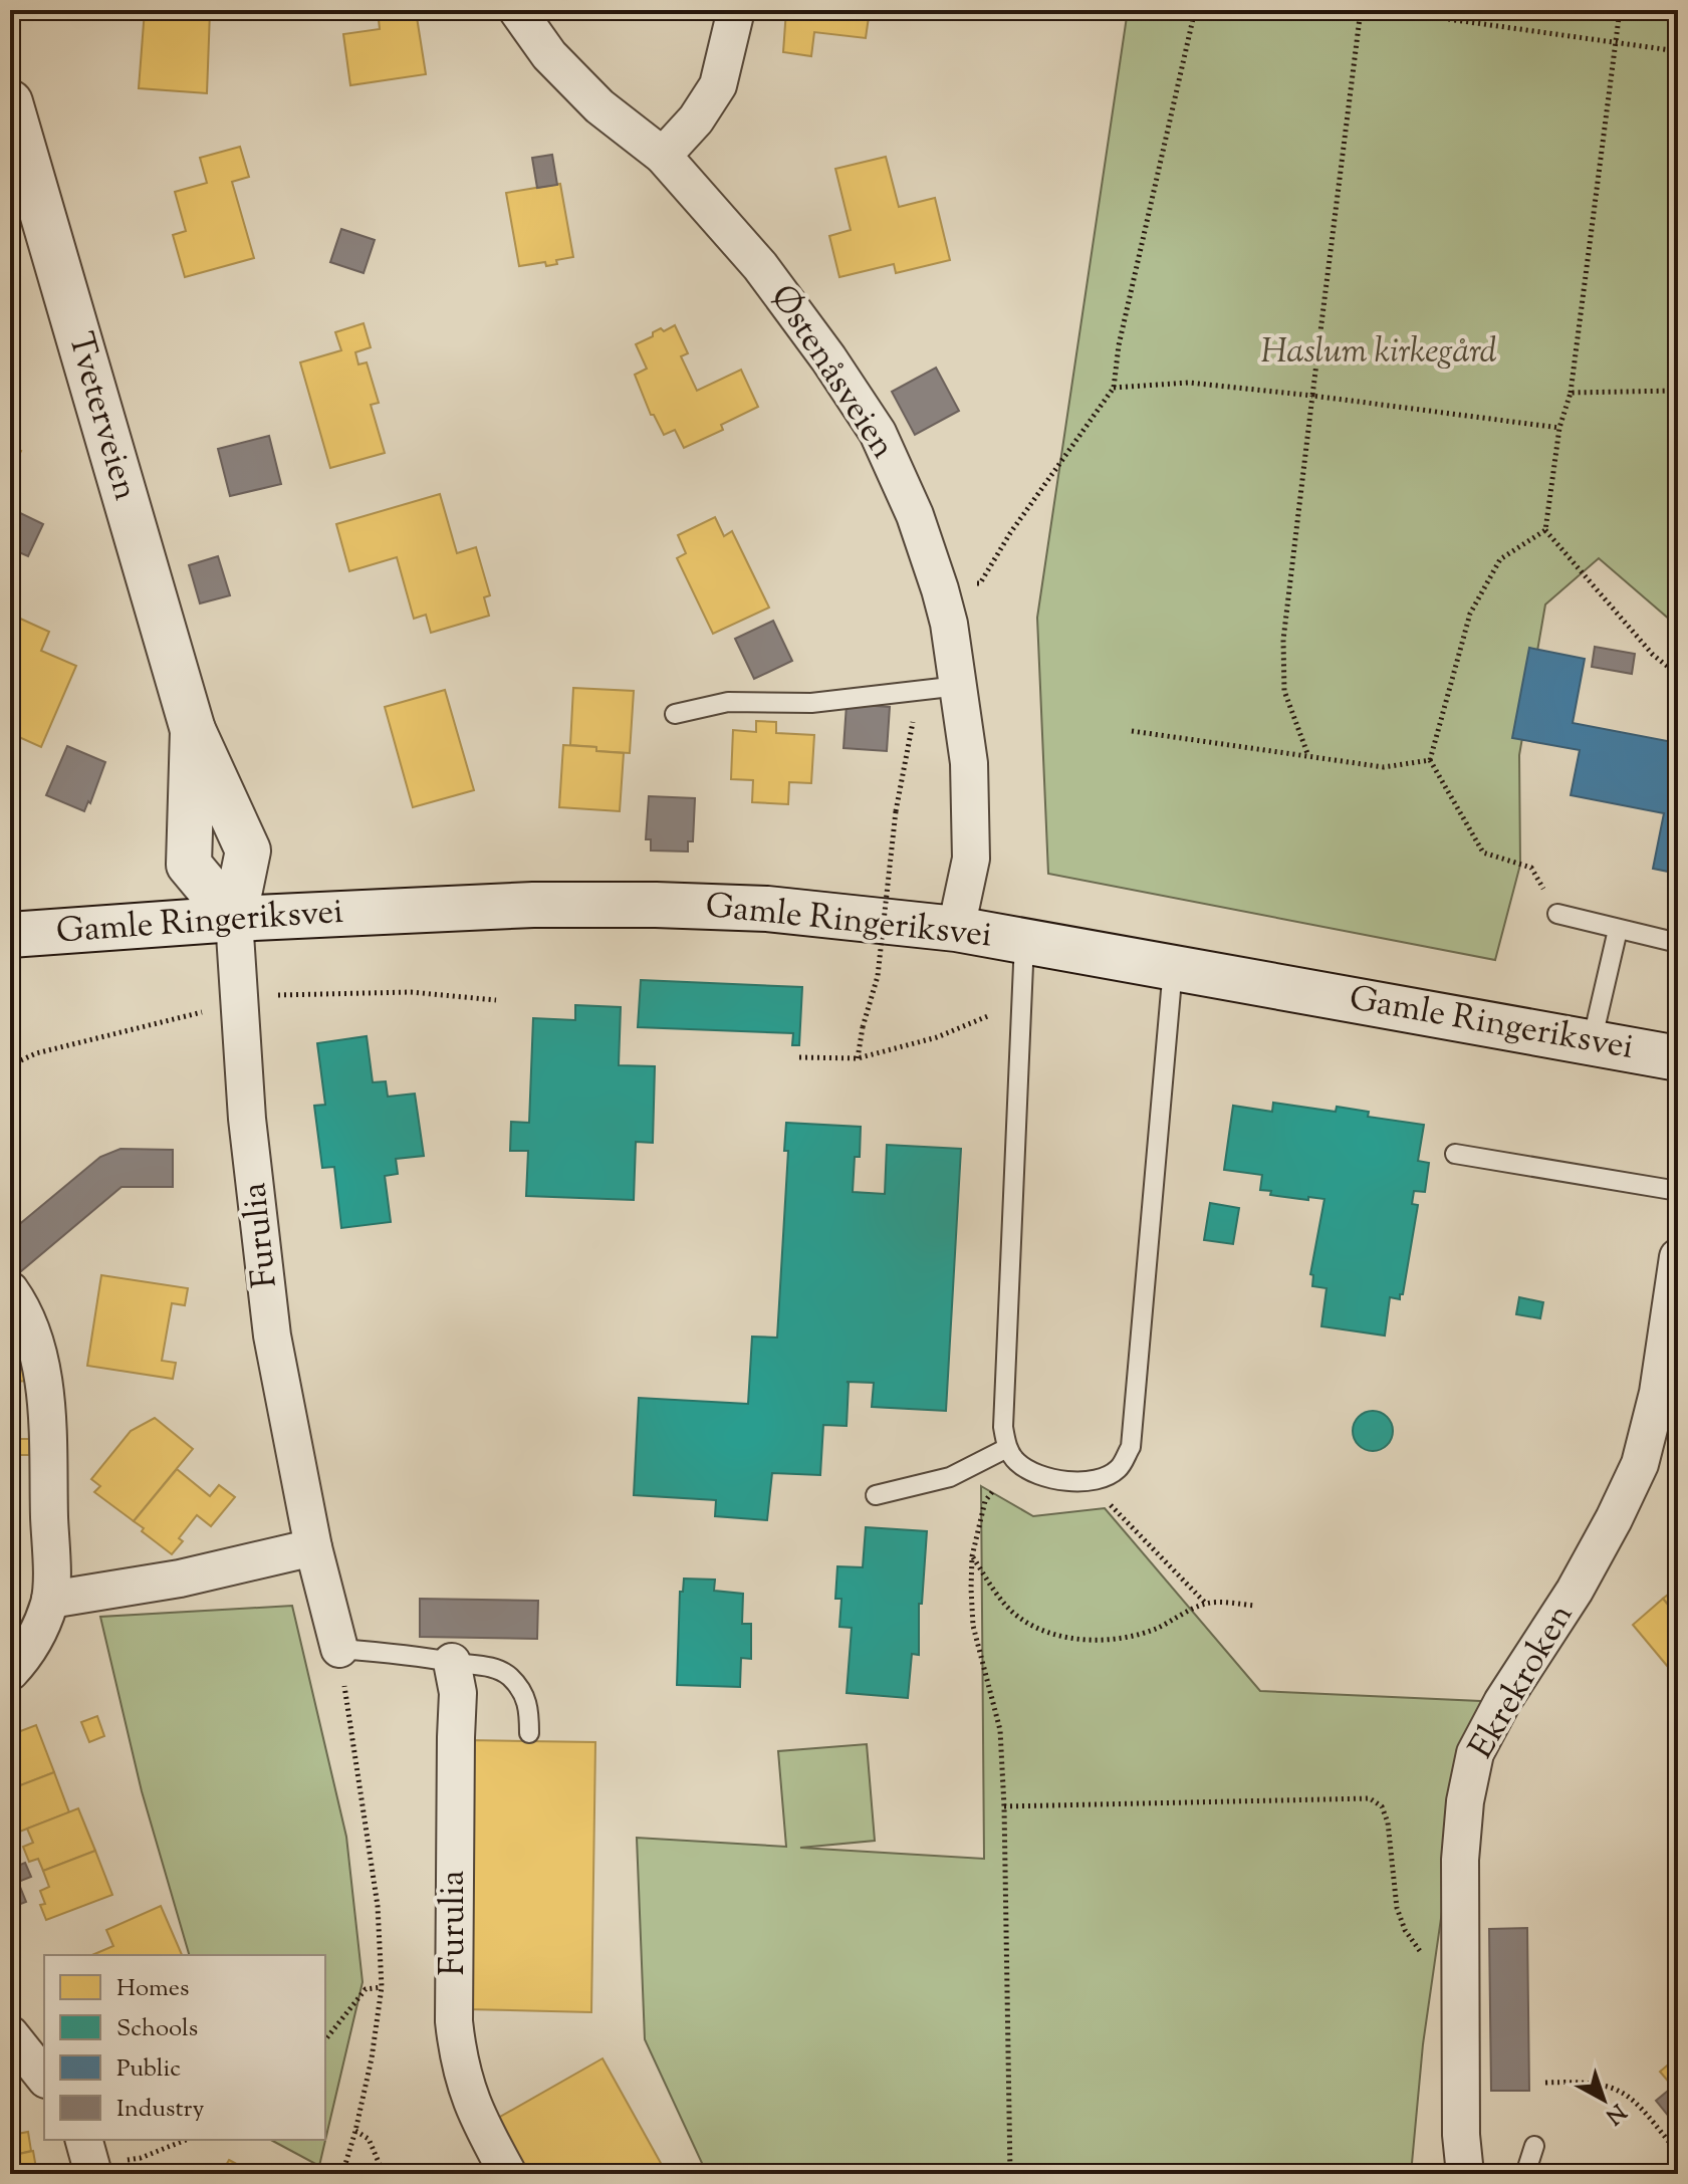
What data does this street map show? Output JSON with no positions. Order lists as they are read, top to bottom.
{
  "streets": {
    "main road": ["Tveterveien", "Gamle Ringeriksvei"],
    "street": ["Østenåsveien", "Furulia", "Ekrekroken"]
  },
  "crossings": [
    ["Østenåsveien", "Gamle Ringeriksvei"],
    ["Tveterveien", "Gamle Ringeriksvei"],
    ["Tveterveien", "Furulia"],
    ["Gamle Ringeriksvei", "Furulia"]
  ],
  "parks": ["Haslum kirkegård"],
  "legend": [
    "Homes",
    "Schools",
    "Public",
    "Industry"
  ],
  "north": "bottom right"
}
